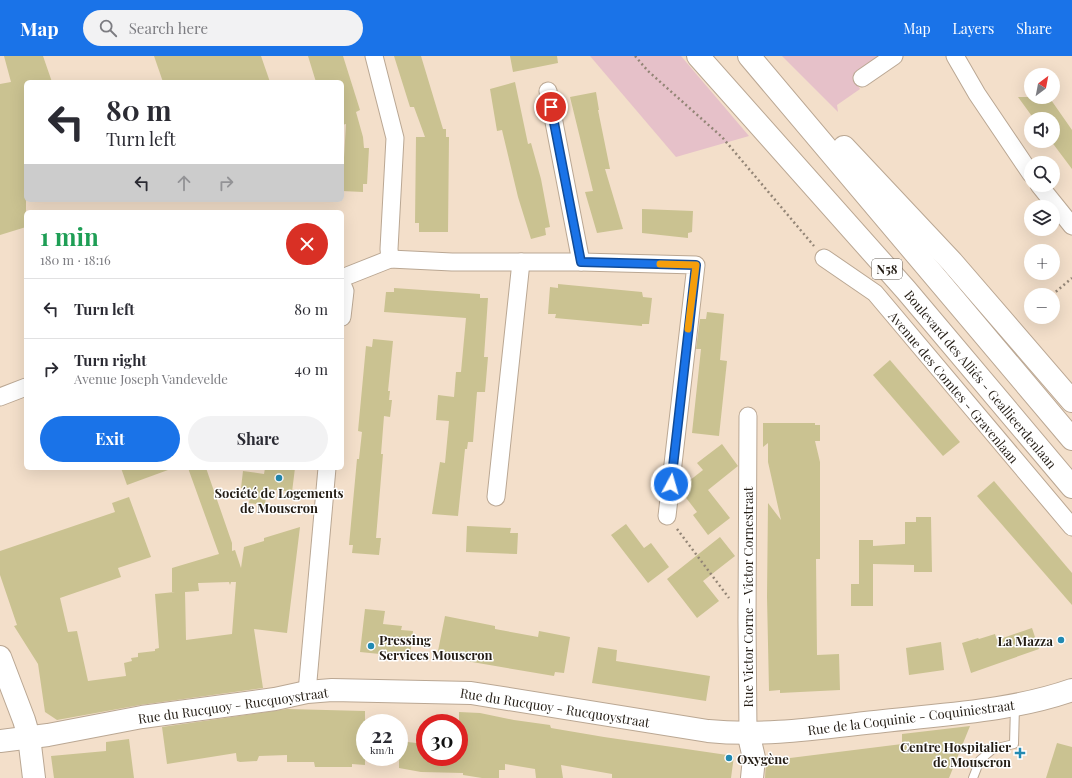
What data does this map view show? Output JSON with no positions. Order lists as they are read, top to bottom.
{
  "streets": {
    "main road": [
      "N58",
      "Boulevard des Alliés - Geallieerdenlaan",
      "Rue Victor Corne - Victor Cornestraat",
      "Rue du Rucquoy - Rucquoystraat",
      "Rue de la Coquinie - Coquiniestraat"
    ],
    "street": ["Avenue des Comtes - Gravenlaan"]
  },
  "crossings": [
    ["Rue Victor Corne - Victor Cornestraat", "Rue du Rucquoy - Rucquoystraat"],
    ["Rue Victor Corne - Victor Cornestraat", "Rue de la Coquinie - Coquiniestraat"],
    ["Rue du Rucquoy - Rucquoystraat", "Rue de la Coquinie - Coquiniestraat"]
  ],
  "places": {
    "other": [
      "Société de Logements de Mouscron",
      "La Mazza",
      "Pressing Services Mouscron",
      "Oxygène"
    ],
    "health": ["Centre Hospitalier de Mouscron"]
  },
  "north": "top right",
  "page": {
    "header": "Map",
    "search": "Search here",
    "nav": ["Map", "Layers", "Share"],
    "map_buttons": ["+", "−"],
    "turn": ["80 m", "Turn left"],
    "heading": ["1 min", "180 m · 18:16"],
    "list": [
      {
        "name": "Turn left",
        "value": "80 m"
      },
      {
        "name": "Turn right",
        "note": "Avenue Joseph Vandevelde",
        "value": "40 m"
      }
    ],
    "buttons": ["Exit", "Share"],
    "speed": "22 km/h",
    "limit": "30"
  }
}
